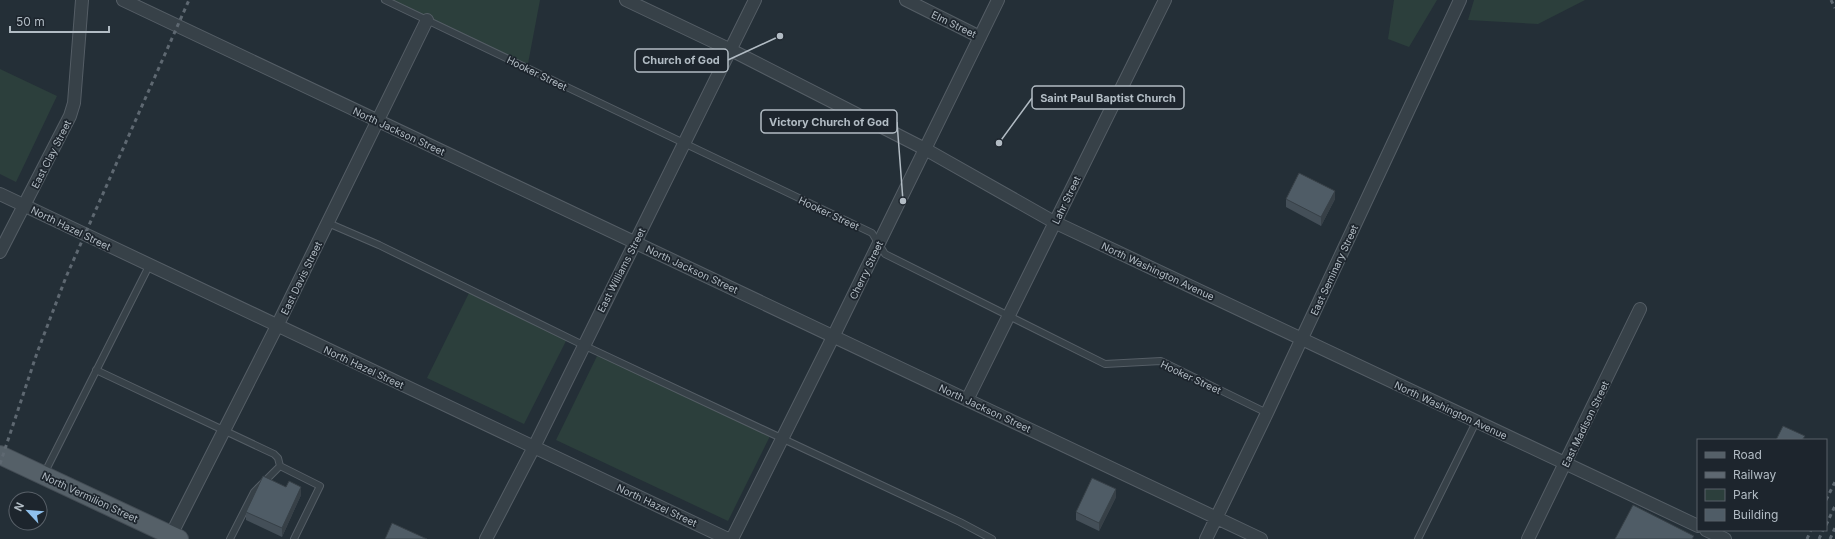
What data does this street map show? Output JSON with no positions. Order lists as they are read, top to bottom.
{
  "streets": {
    "main road": ["North Vermilion Street"],
    "street": [
      "Elm Street",
      "North Jackson Street",
      "East Clay Street",
      "Lahr Street",
      "North Hazel Street",
      "East Williams Street",
      "Cherry Street",
      "East Seminary Street",
      "North Washington Avenue",
      "East Davis Street",
      "East Madison Street"
    ],
    "lane": ["Hooker Street"]
  },
  "crossings": [
    ["Elm Street", "Cherry Street"],
    ["Hooker Street", "Lahr Street"],
    ["Hooker Street", "East Williams Street"],
    ["Hooker Street", "Cherry Street"],
    ["Hooker Street", "East Seminary Street"],
    ["Hooker Street", "East Davis Street"],
    ["North Jackson Street", "Lahr Street"],
    ["North Jackson Street", "East Williams Street"],
    ["North Jackson Street", "Cherry Street"],
    ["North Jackson Street", "East Seminary Street"],
    ["North Jackson Street", "East Davis Street"],
    ["East Clay Street", "North Hazel Street"],
    ["Lahr Street", "North Washington Avenue"],
    ["North Hazel Street", "East Williams Street"],
    ["North Hazel Street", "East Davis Street"],
    ["East Williams Street", "North Washington Avenue"],
    ["Cherry Street", "North Washington Avenue"],
    ["East Seminary Street", "North Washington Avenue"],
    ["North Washington Avenue", "East Madison Street"],
    ["East Davis Street", "North Vermilion Street"]
  ],
  "places": ["Church of God", "Saint Paul Baptist Church", "Victory Church of God"],
  "legend": [
    "Road",
    "Railway",
    "Park",
    "Building"
  ],
  "scale_bar": "50 m",
  "north": "top left"
}
